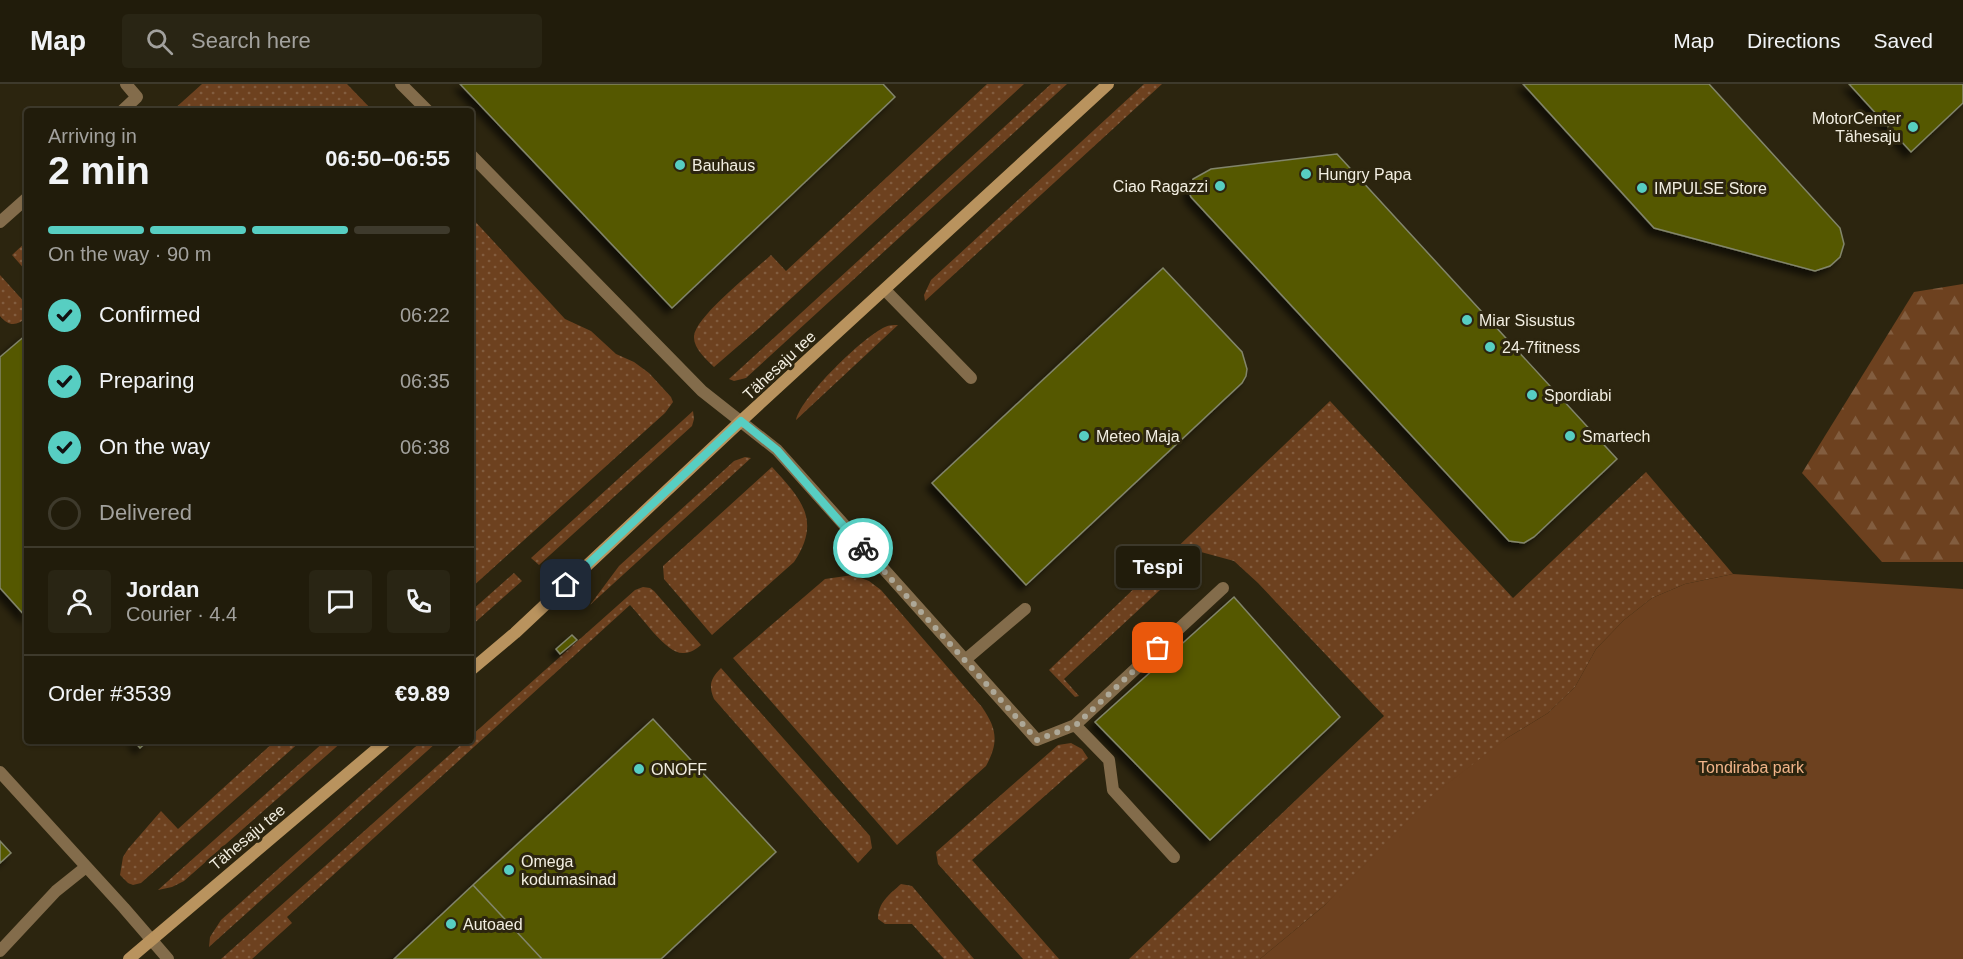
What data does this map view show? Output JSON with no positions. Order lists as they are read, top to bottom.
{
  "streets": {
    "street": ["Tähesaju tee"]
  },
  "parks": ["Tondiraba park"],
  "places": [
    "MotorCenter Tähesaju",
    "Bauhaus",
    "Hungry Papa",
    "Ciao Ragazzi",
    "IMPULSE Store",
    "Miar Sisustus",
    "24-7fitness",
    "Spordiabi",
    "Meteo Maja",
    "Smartech",
    "Tespi",
    "ONOFF",
    "Omega kodumasinad",
    "Autoaed"
  ],
  "page": {
    "header": "Map",
    "search": "Search here",
    "nav": ["Map", "Directions", "Saved"],
    "heading": ["2 min", "Arriving in", "06:50–06:55"],
    "panel": [
      "Jordan",
      "Courier · 4.4",
      "Order #3539",
      "€9.89"
    ],
    "bar": "On the way · 90 m",
    "list": [
      ["Confirmed", "06:22"],
      ["Preparing", "06:35"],
      ["On the way", "06:38"],
      "Delivered"
    ],
    "bubble": "Tespi"
  }
}
